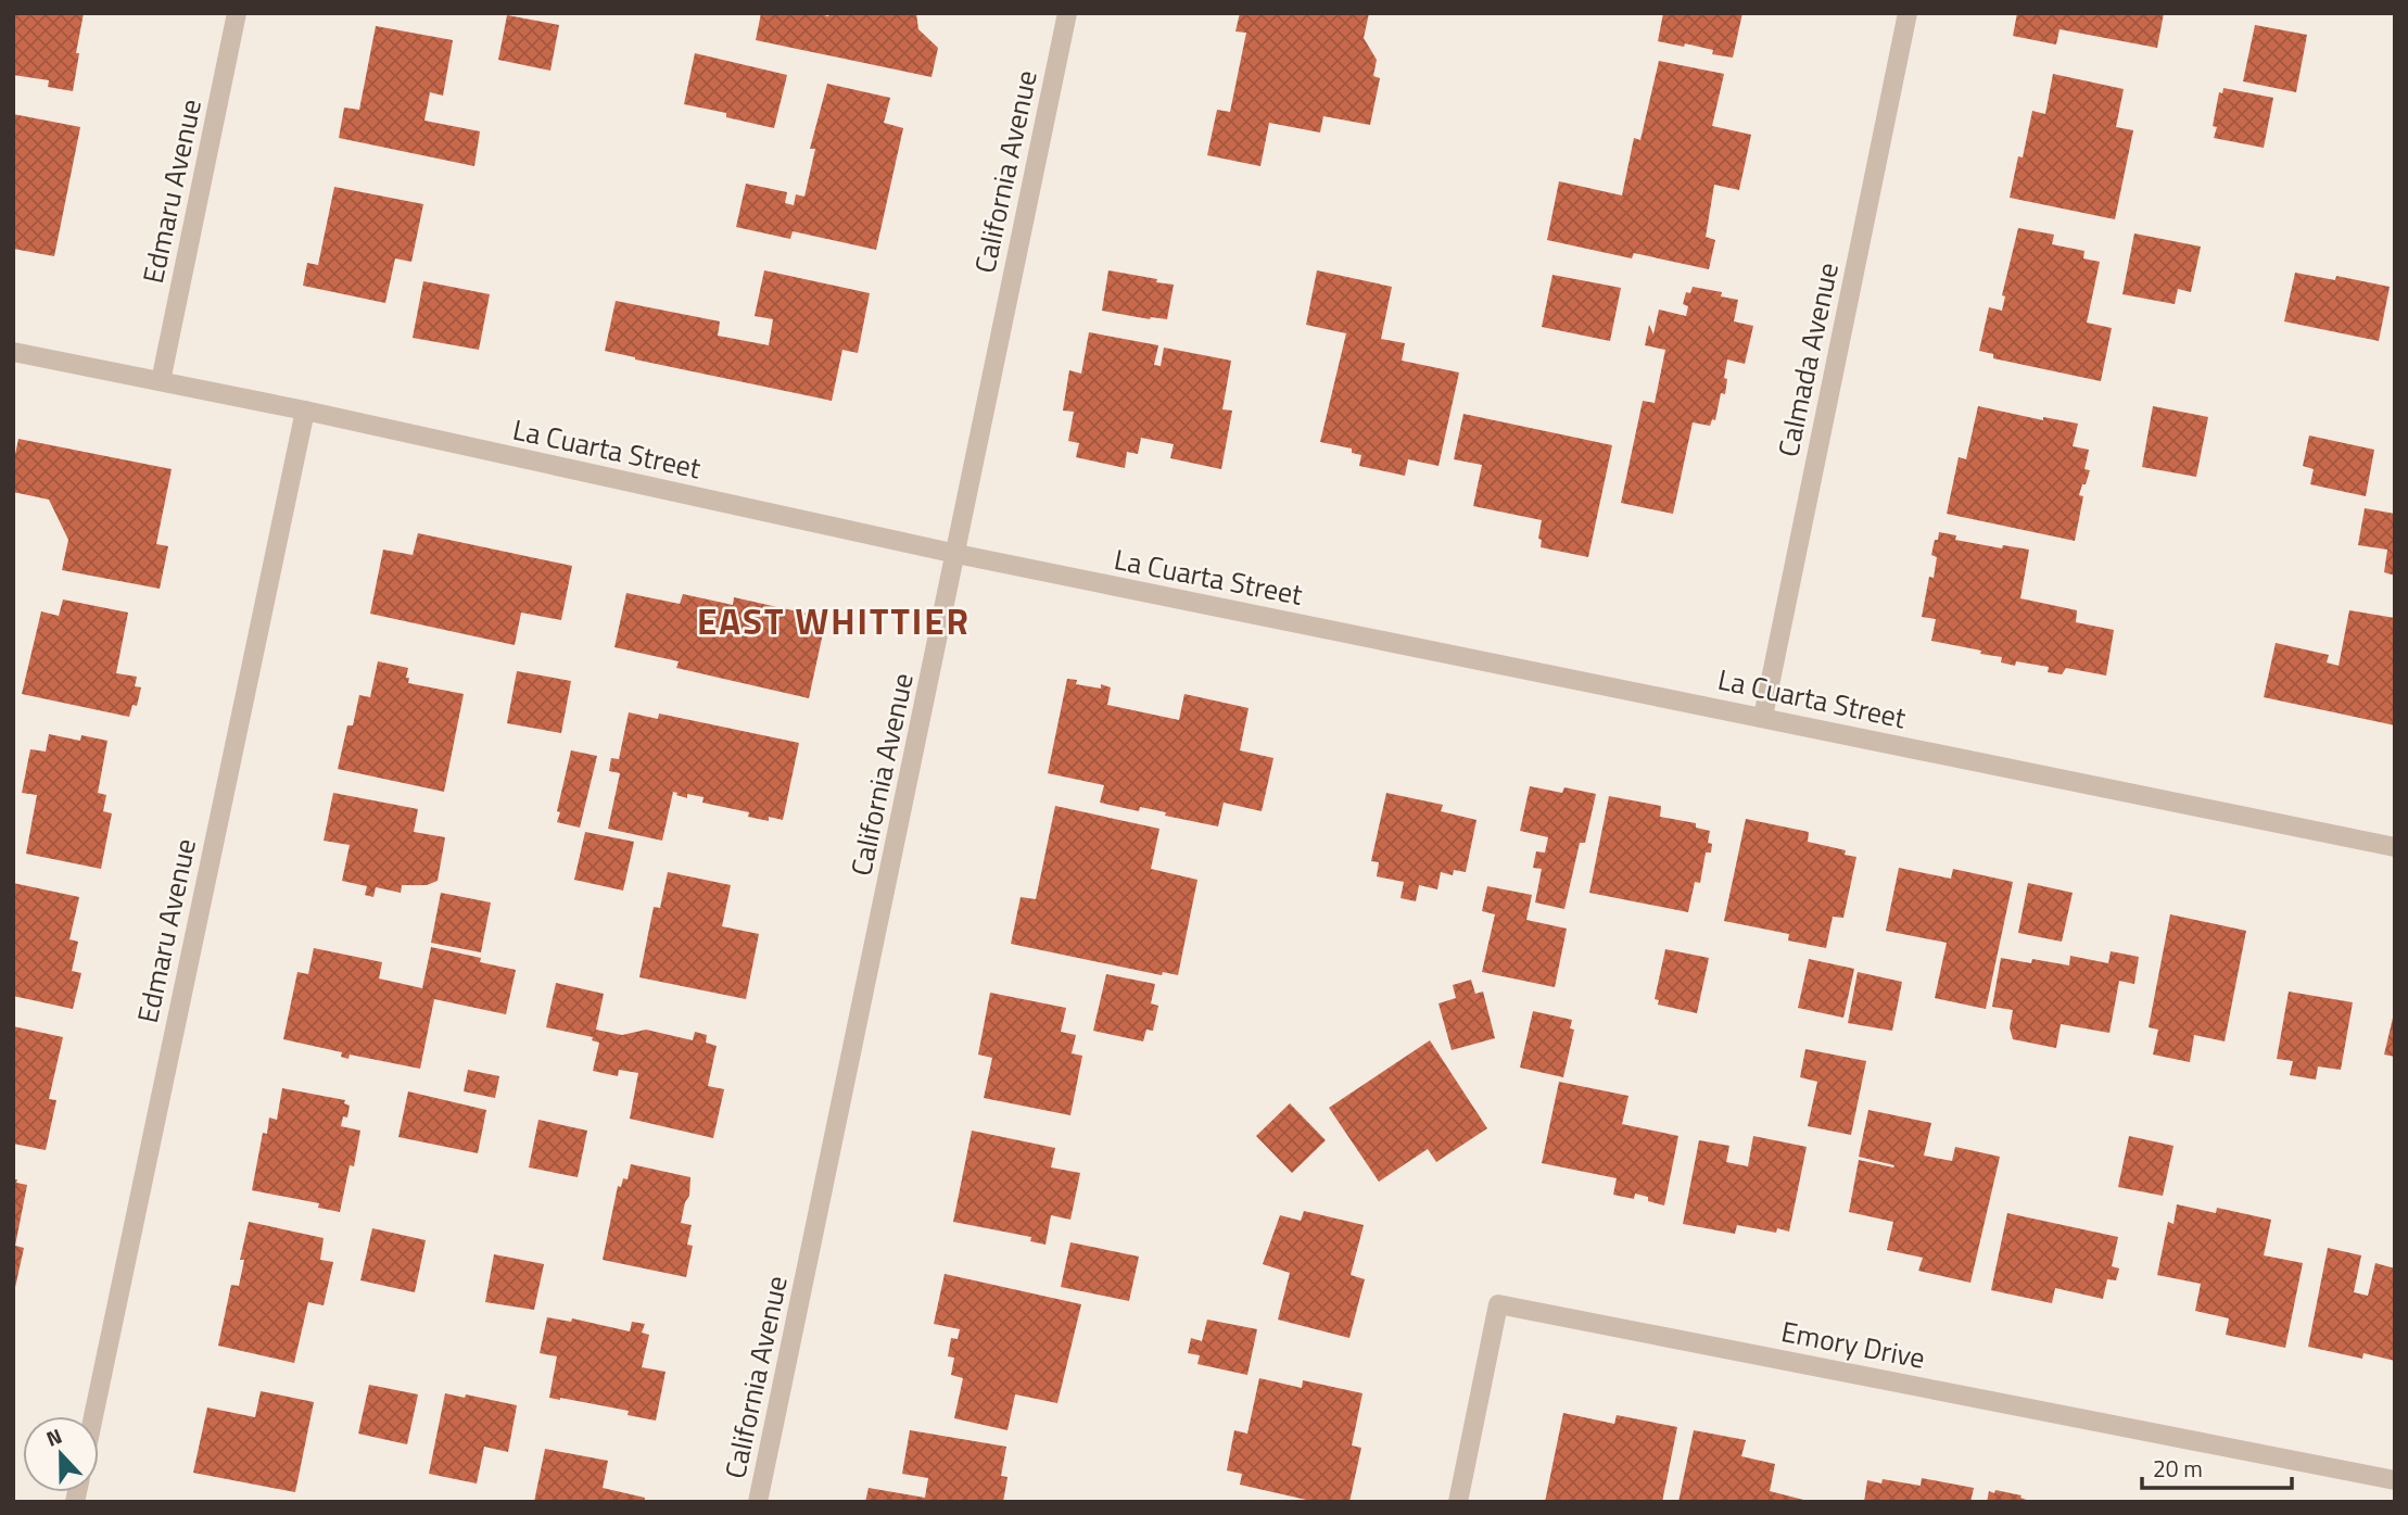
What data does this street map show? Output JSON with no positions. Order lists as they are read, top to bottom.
{
  "streets": {
    "street": [
      "California Avenue",
      "Edmaru Avenue",
      "Calmada Avenue",
      "La Cuarta Street",
      "Emory Drive"
    ]
  },
  "crossings": [
    ["California Avenue", "La Cuarta Street"],
    ["Edmaru Avenue", "La Cuarta Street"],
    ["Calmada Avenue", "La Cuarta Street"]
  ],
  "districts": ["EAST WHITTIER"],
  "scale_bar": "20 m",
  "north": "top"
}
